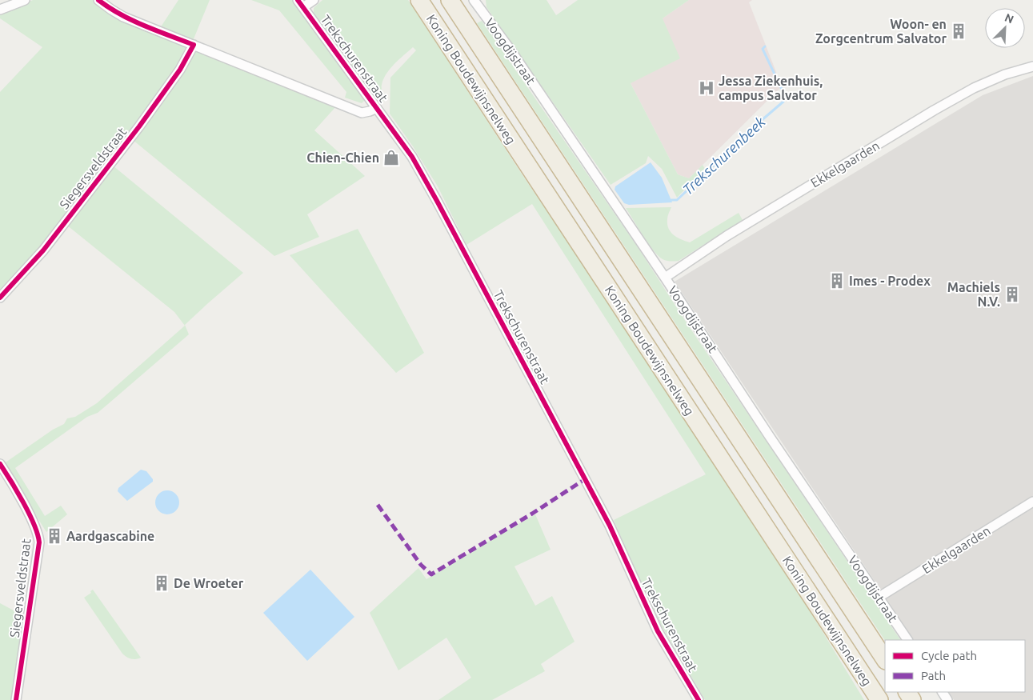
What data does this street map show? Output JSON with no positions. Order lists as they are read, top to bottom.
{
  "streets": {
    "highway": ["Koning Boudewijnsnelweg"],
    "street": [
      "Voogdijstraat",
      "Trekschurenstraat",
      "Ekkelgaarden",
      "Siegersveldstraat"
    ]
  },
  "crossings": [
    ["Voogdijstraat", "Ekkelgaarden"],
    ["Trekschurenstraat", "Siegersveldstraat"]
  ],
  "water": ["Trekschurenbeek"],
  "places": {
    "building": [
      "Woon- en Zorgcentrum Salvator",
      "Imes - Prodex",
      "Machiels N.V.",
      "Aardgascabine",
      "De Wroeter"
    ],
    "hospital": ["Jessa Ziekenhuis, campus Salvator"],
    "shop": ["Chien-Chien"]
  },
  "legend": ["Cycle path", "Path"],
  "north": "top right"
}
